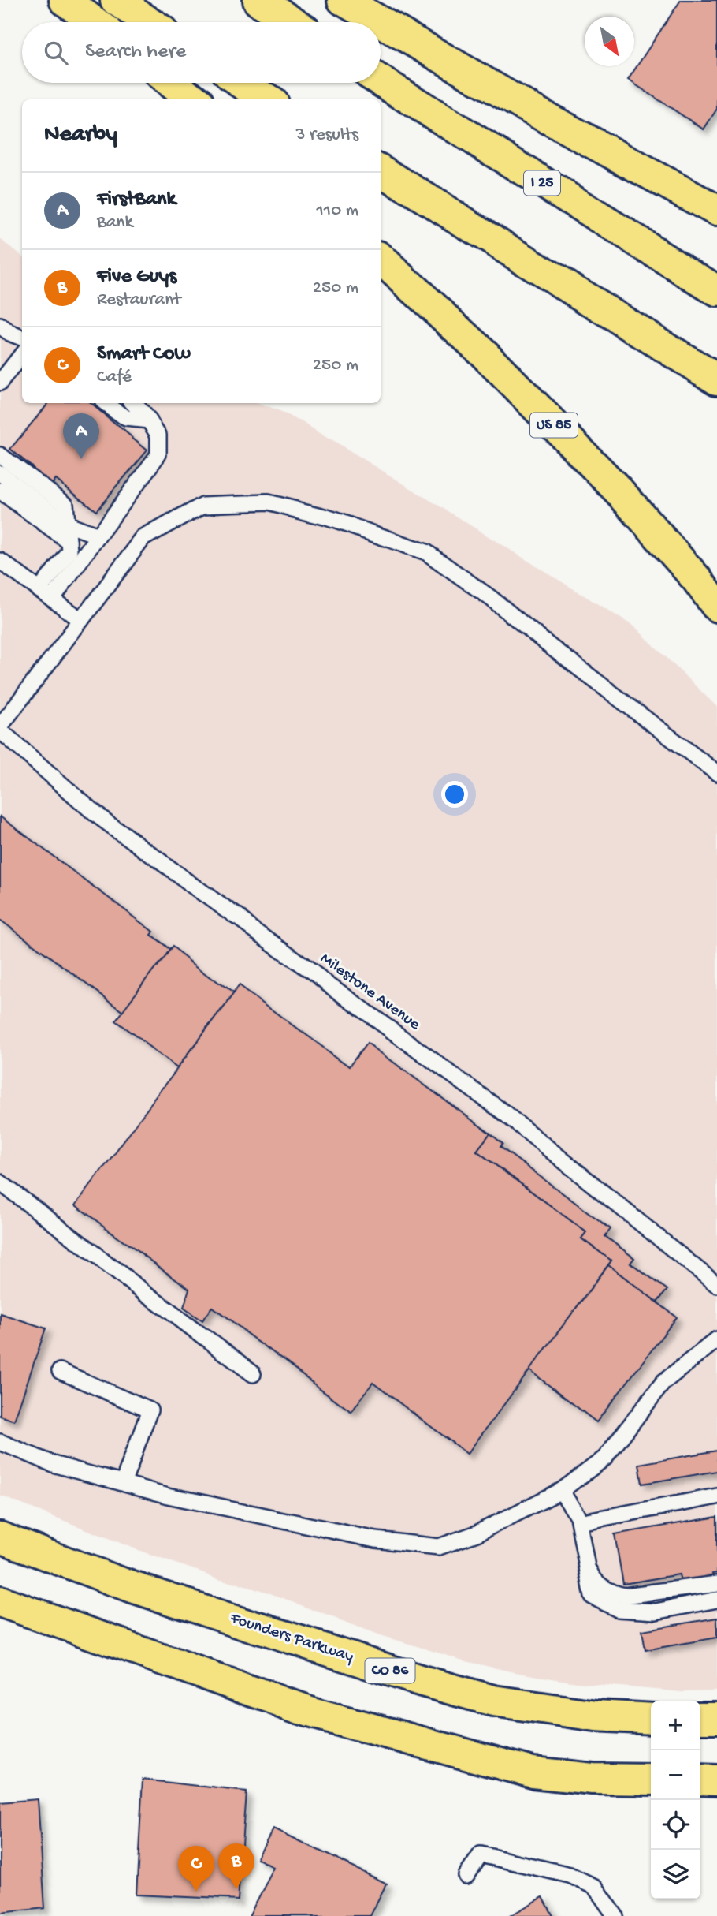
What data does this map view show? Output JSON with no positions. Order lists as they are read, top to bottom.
{
  "streets": {
    "highway": [
      "I 25",
      "US 85",
      "Founders Parkway",
      "CO 86"
    ],
    "lane": ["Milestone Avenue"]
  },
  "north": "bottom right",
  "page": {
    "search": "Search here",
    "heading": ["Nearby", "3 results"],
    "list": [
      {
        "mark": "A",
        "name": "FirstBank",
        "note": "Bank",
        "value": "110 m"
      },
      {
        "mark": "B",
        "name": "Five Guys",
        "note": "Restaurant",
        "value": "250 m"
      },
      {
        "mark": "C",
        "name": "Smart Cow",
        "note": "Café",
        "value": "250 m"
      }
    ],
    "pins": ["A", "B", "C"],
    "map_buttons": ["+", "−"]
  }
}
